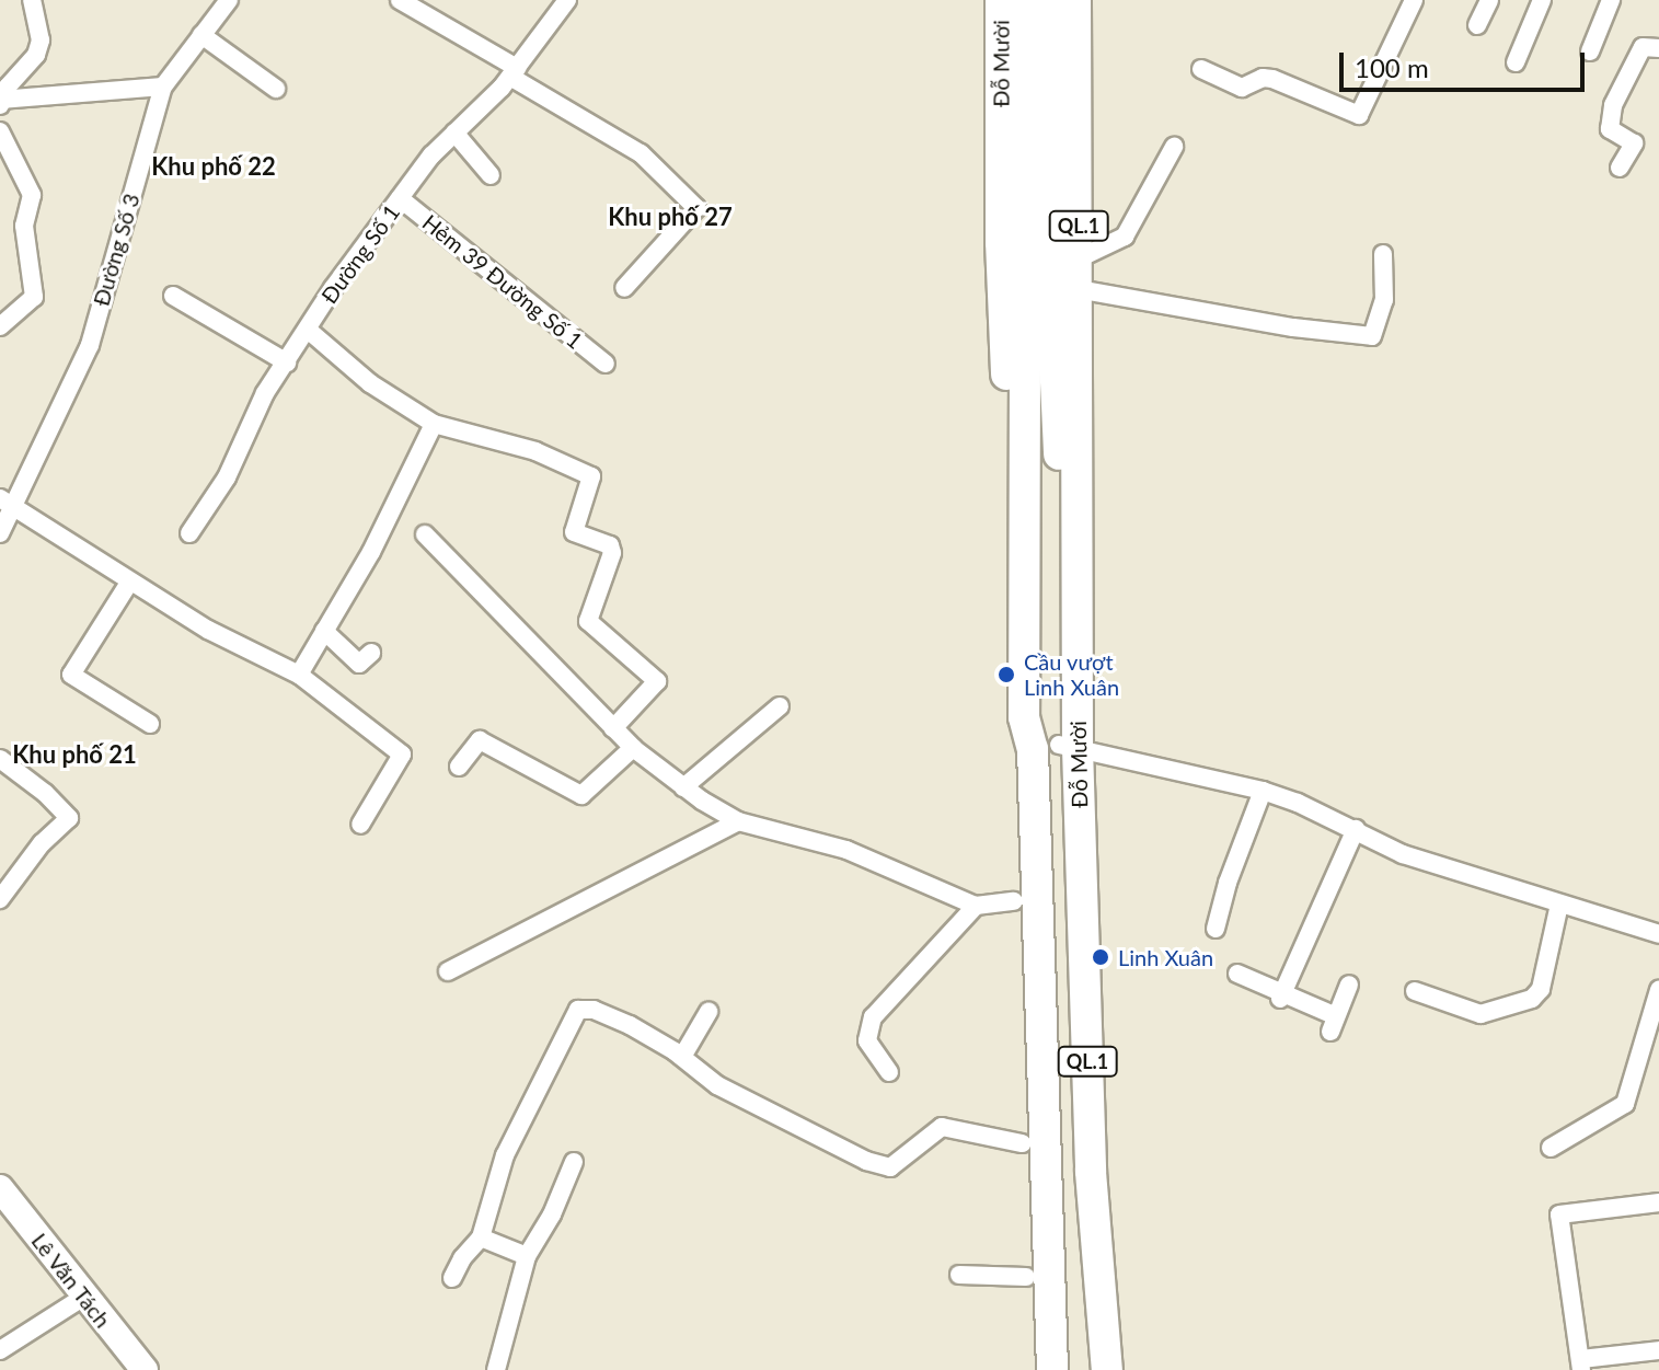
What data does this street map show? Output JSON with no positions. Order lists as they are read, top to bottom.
{
  "streets": {
    "highway": ["Đỗ Mười", "QL.1"],
    "main road": ["Lê Văn Tách"],
    "street": ["Đường Số 3", "Đường Số 1", "Hẻm 39 Đường Số 1"]
  },
  "crossings": [
    ["Đỗ Mười", "QL.1"],
    ["Đường Số 1", "Hẻm 39 Đường Số 1"]
  ],
  "districts": ["Khu phố 22", "Khu phố 27", "Khu phố 21"],
  "places": ["Cầu vượt Linh Xuân", "Linh Xuân"],
  "scale_bar": "100 m"
}
